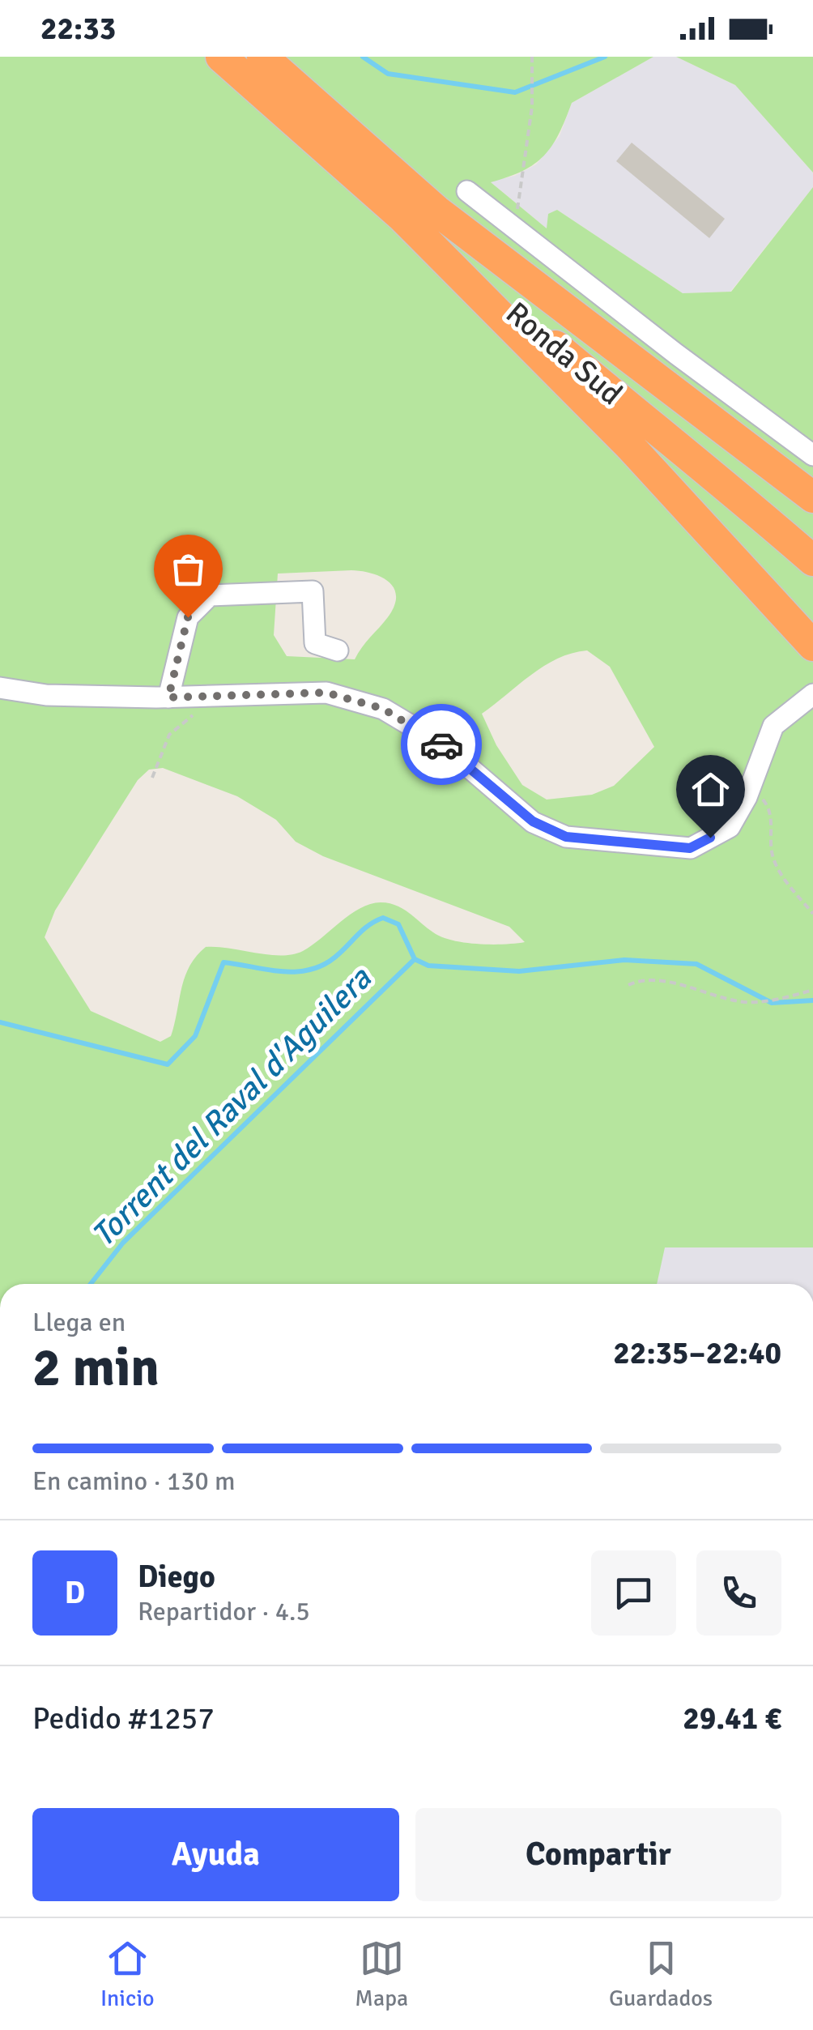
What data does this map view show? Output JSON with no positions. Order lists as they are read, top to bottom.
{
  "streets": {
    "highway": ["Ronda Sud"]
  },
  "water": ["Torrent del Raval d'Aguilera"],
  "page": {
    "status": "22:33",
    "heading": ["2 min", "Llega en", "22:35–22:40"],
    "panel": [
      "Diego",
      "Repartidor · 4.5",
      "Pedido #1257",
      "29.41 €"
    ],
    "bar": "En camino · 130 m",
    "round": "D",
    "buttons": ["Ayuda", "Compartir"],
    "tabs": ["Inicio", "Mapa", "Guardados"]
  }
}
